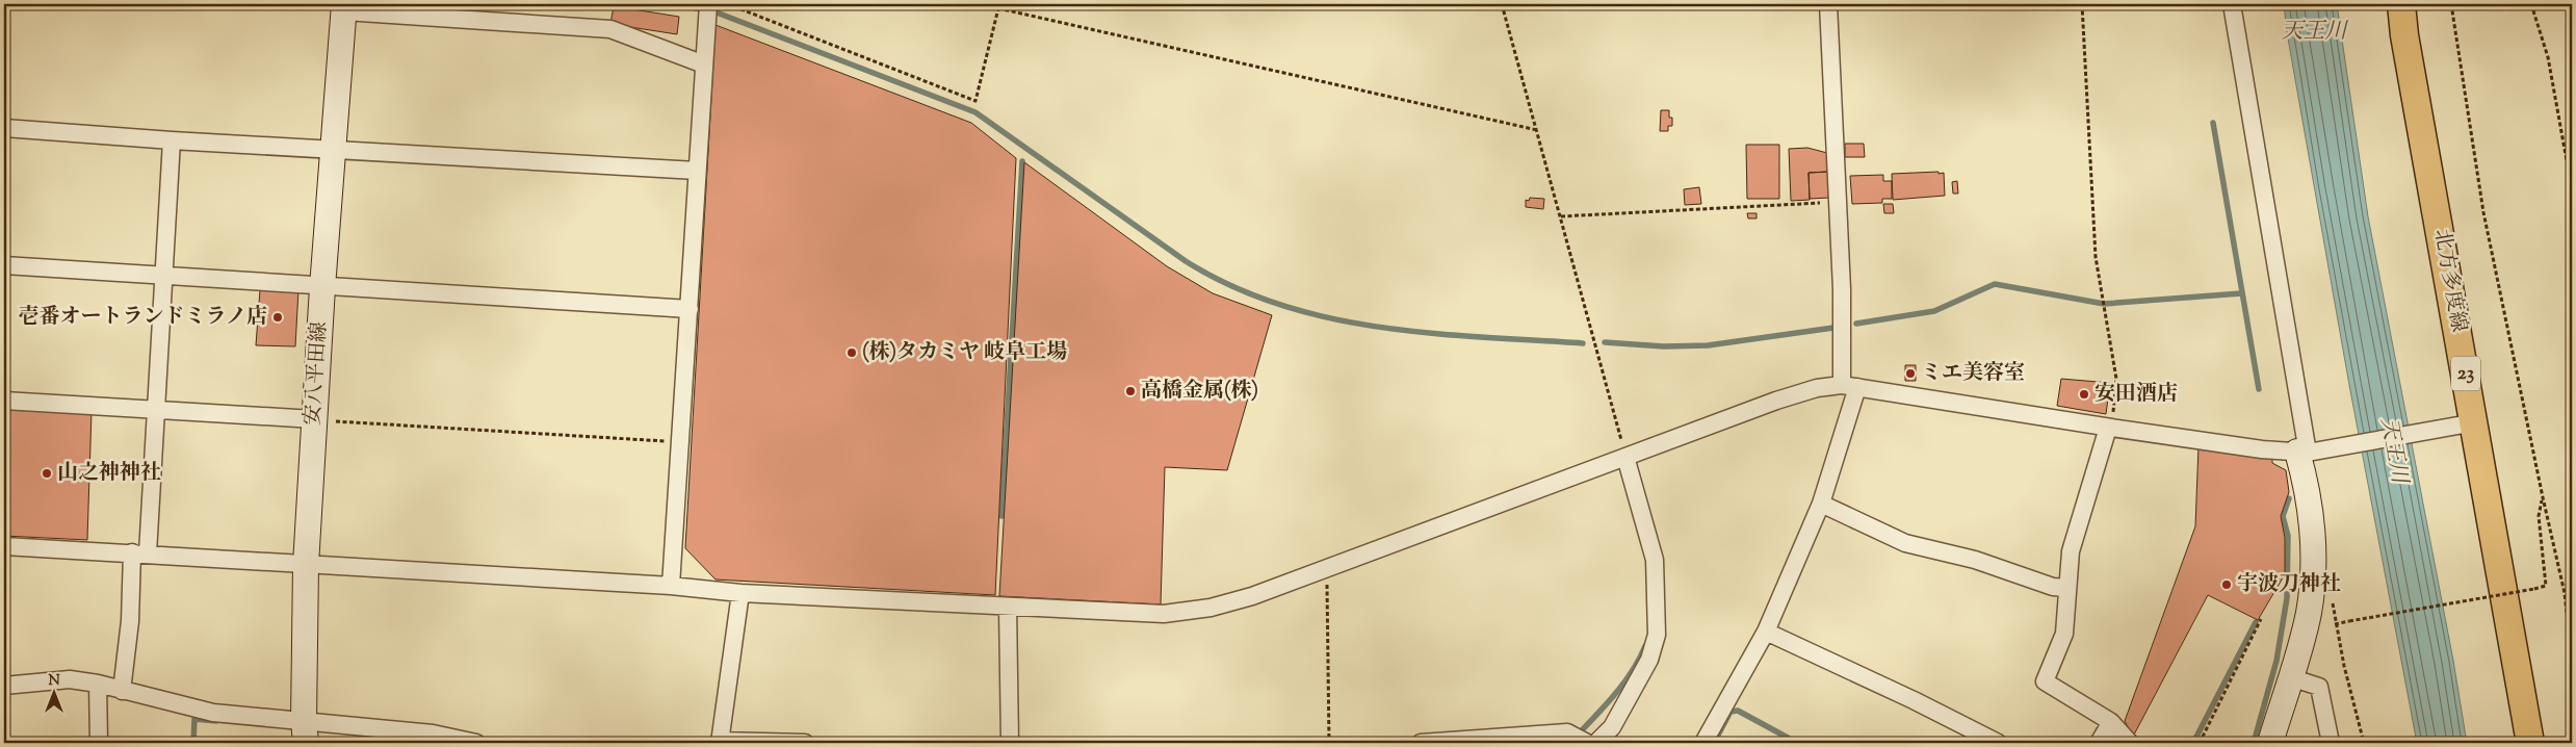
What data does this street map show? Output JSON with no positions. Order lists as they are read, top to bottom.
{
  "streets": {
    "main road": ["北方多度線", "安八平田線", "23"]
  },
  "water": ["天王川"],
  "places": [
    "壱番オートランドミラノ店",
    "(株)タカミヤ 岐阜工場",
    "ミエ美容室",
    "高橋金属(株)",
    "安田酒店",
    "山之神神社",
    "宇波刀神社"
  ],
  "north": "top"
}
